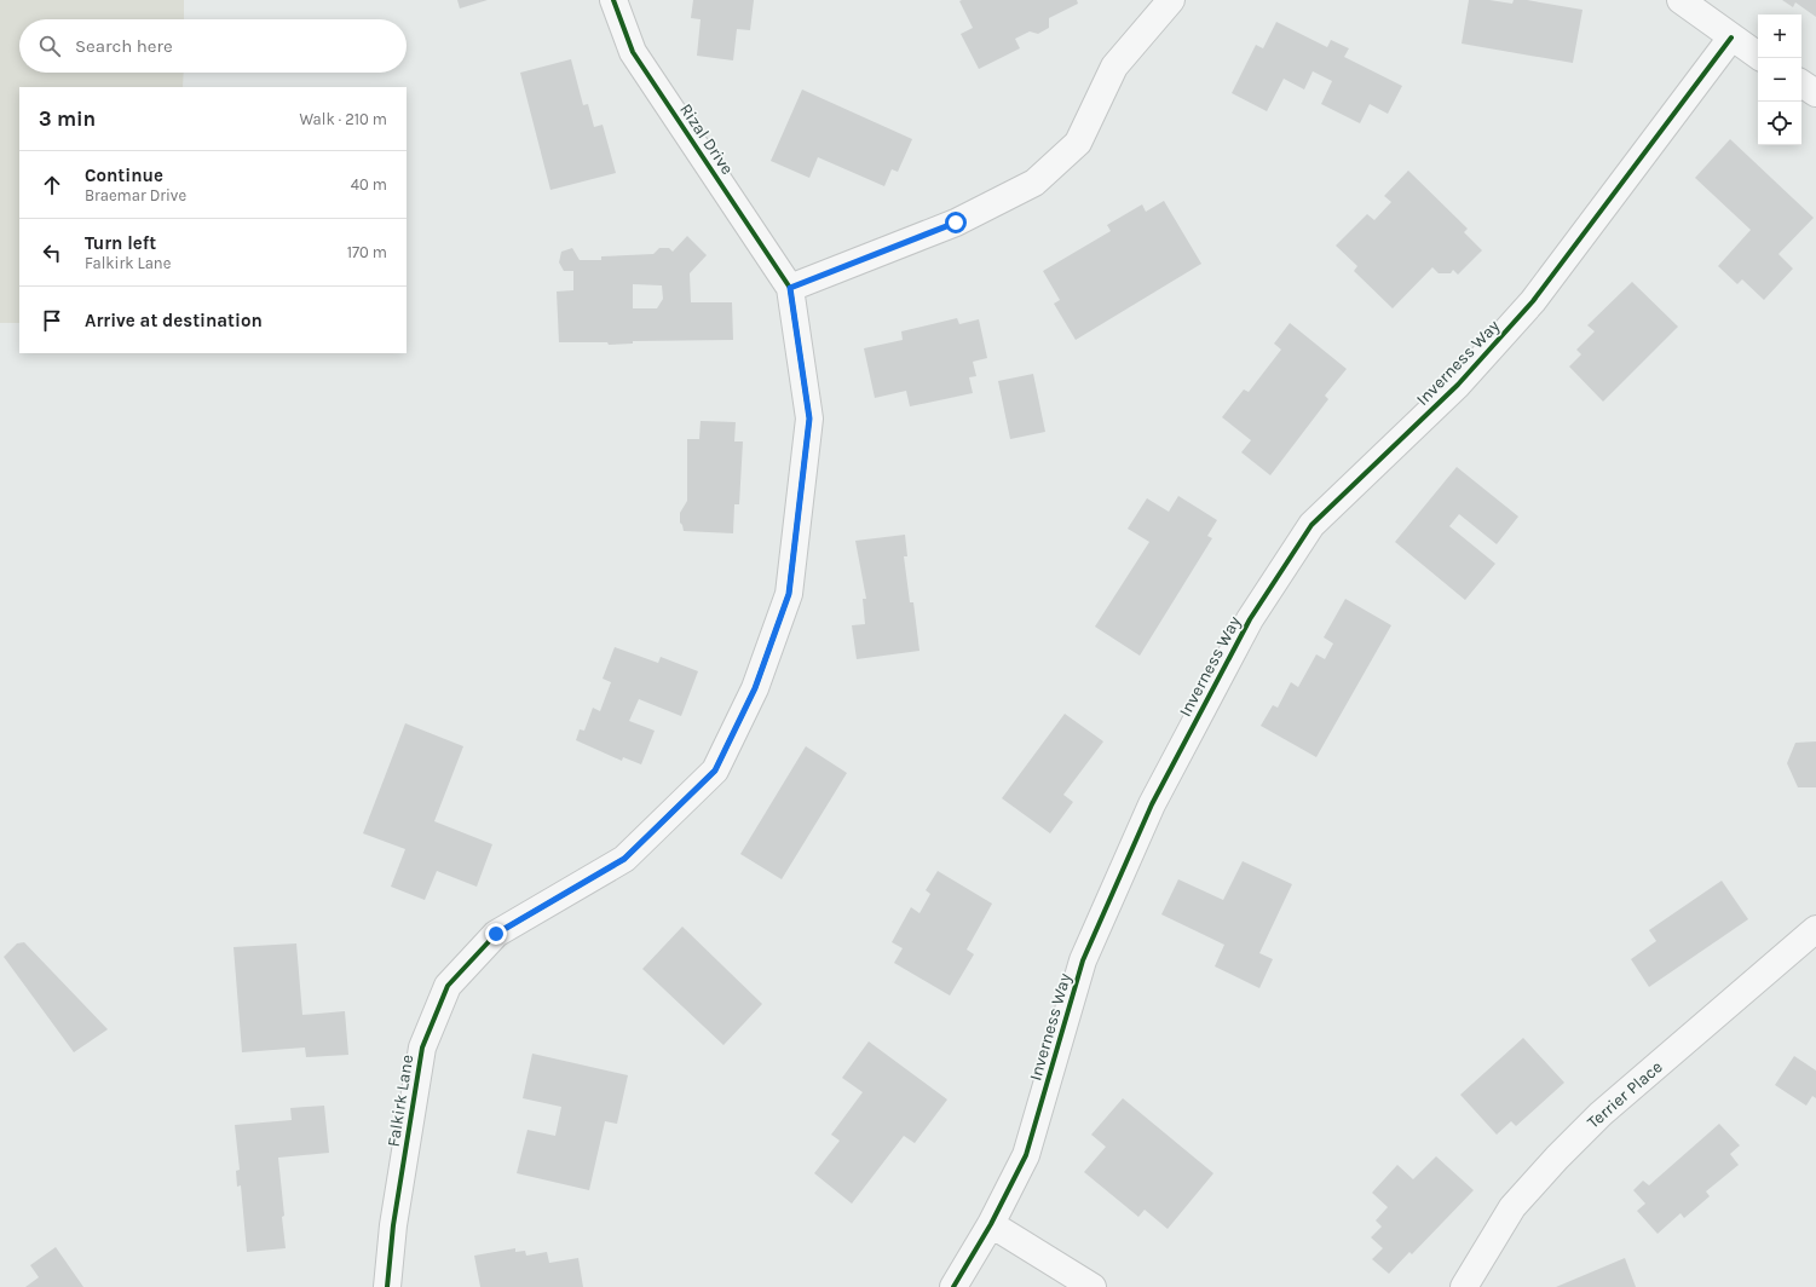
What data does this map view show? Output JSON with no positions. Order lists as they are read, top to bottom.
{
  "streets": {
    "street": [
      "Rizal Drive",
      "Inverness Way",
      "Terrier Place",
      "Falkirk Lane"
    ]
  },
  "crossings": [
    ["Rizal Drive", "Falkirk Lane"]
  ],
  "page": {
    "map_buttons": ["+", "−"],
    "search": "Search here",
    "heading": ["3 min", "Walk · 210 m"],
    "list": [
      ["Continue", "Braemar Drive", "40 m"],
      ["Turn left", "Falkirk Lane", "170 m"],
      "Arrive at destination"
    ]
  }
}
